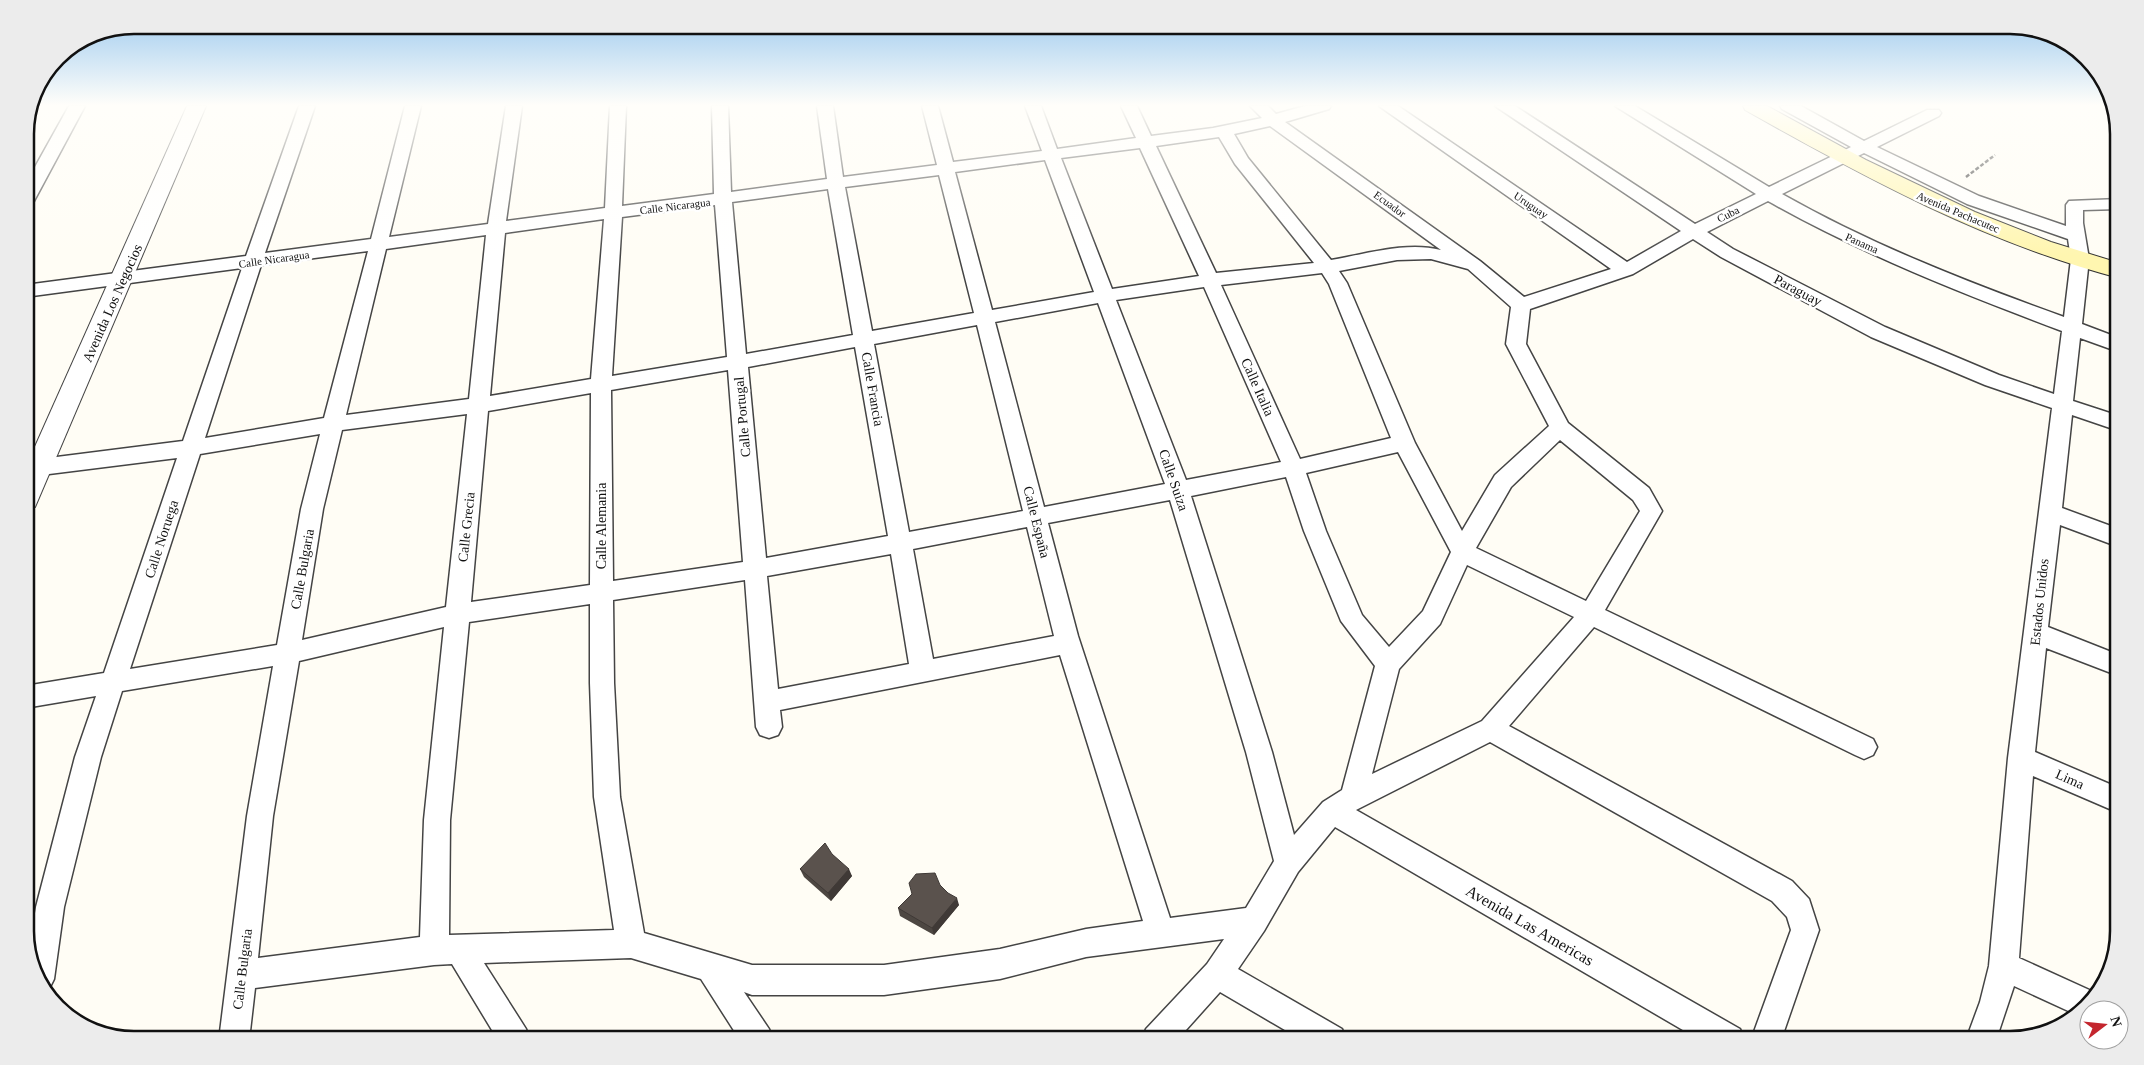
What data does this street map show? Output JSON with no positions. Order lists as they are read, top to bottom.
{
  "streets": {
    "main road": ["Avenida Pachacutec"],
    "street": [
      "Ecuador",
      "Uruguay",
      "Calle Nicaragua",
      "Cuba",
      "Panama",
      "Paraguay",
      "Avenida Los Negocios",
      "Calle Italia",
      "Calle Francia",
      "Calle Portugal",
      "Calle Suiza",
      "Calle España",
      "Calle Alemania",
      "Calle Grecia",
      "Calle Noruega",
      "Calle Bulgaria",
      "Estados Unidos",
      "Lima",
      "Avenida Las Americas"
    ]
  },
  "crossings": [
    ["Ecuador", "Cuba"],
    ["Uruguay", "Cuba"],
    ["Calle Nicaragua", "Avenida Los Negocios"],
    ["Calle Nicaragua", "Calle Francia"],
    ["Calle Nicaragua", "Calle Portugal"],
    ["Calle Nicaragua", "Calle Suiza"],
    ["Calle Nicaragua", "Calle España"],
    ["Calle Nicaragua", "Calle Alemania"],
    ["Calle Nicaragua", "Calle Grecia"],
    ["Calle Nicaragua", "Calle Noruega"],
    ["Calle Nicaragua", "Calle Bulgaria"],
    ["Avenida Pachacutec", "Cuba"],
    ["Avenida Pachacutec", "Estados Unidos"],
    ["Cuba", "Panama"],
    ["Cuba", "Paraguay"],
    ["Panama", "Estados Unidos"],
    ["Paraguay", "Estados Unidos"],
    ["Estados Unidos", "Lima"]
  ],
  "north": "right"
}
